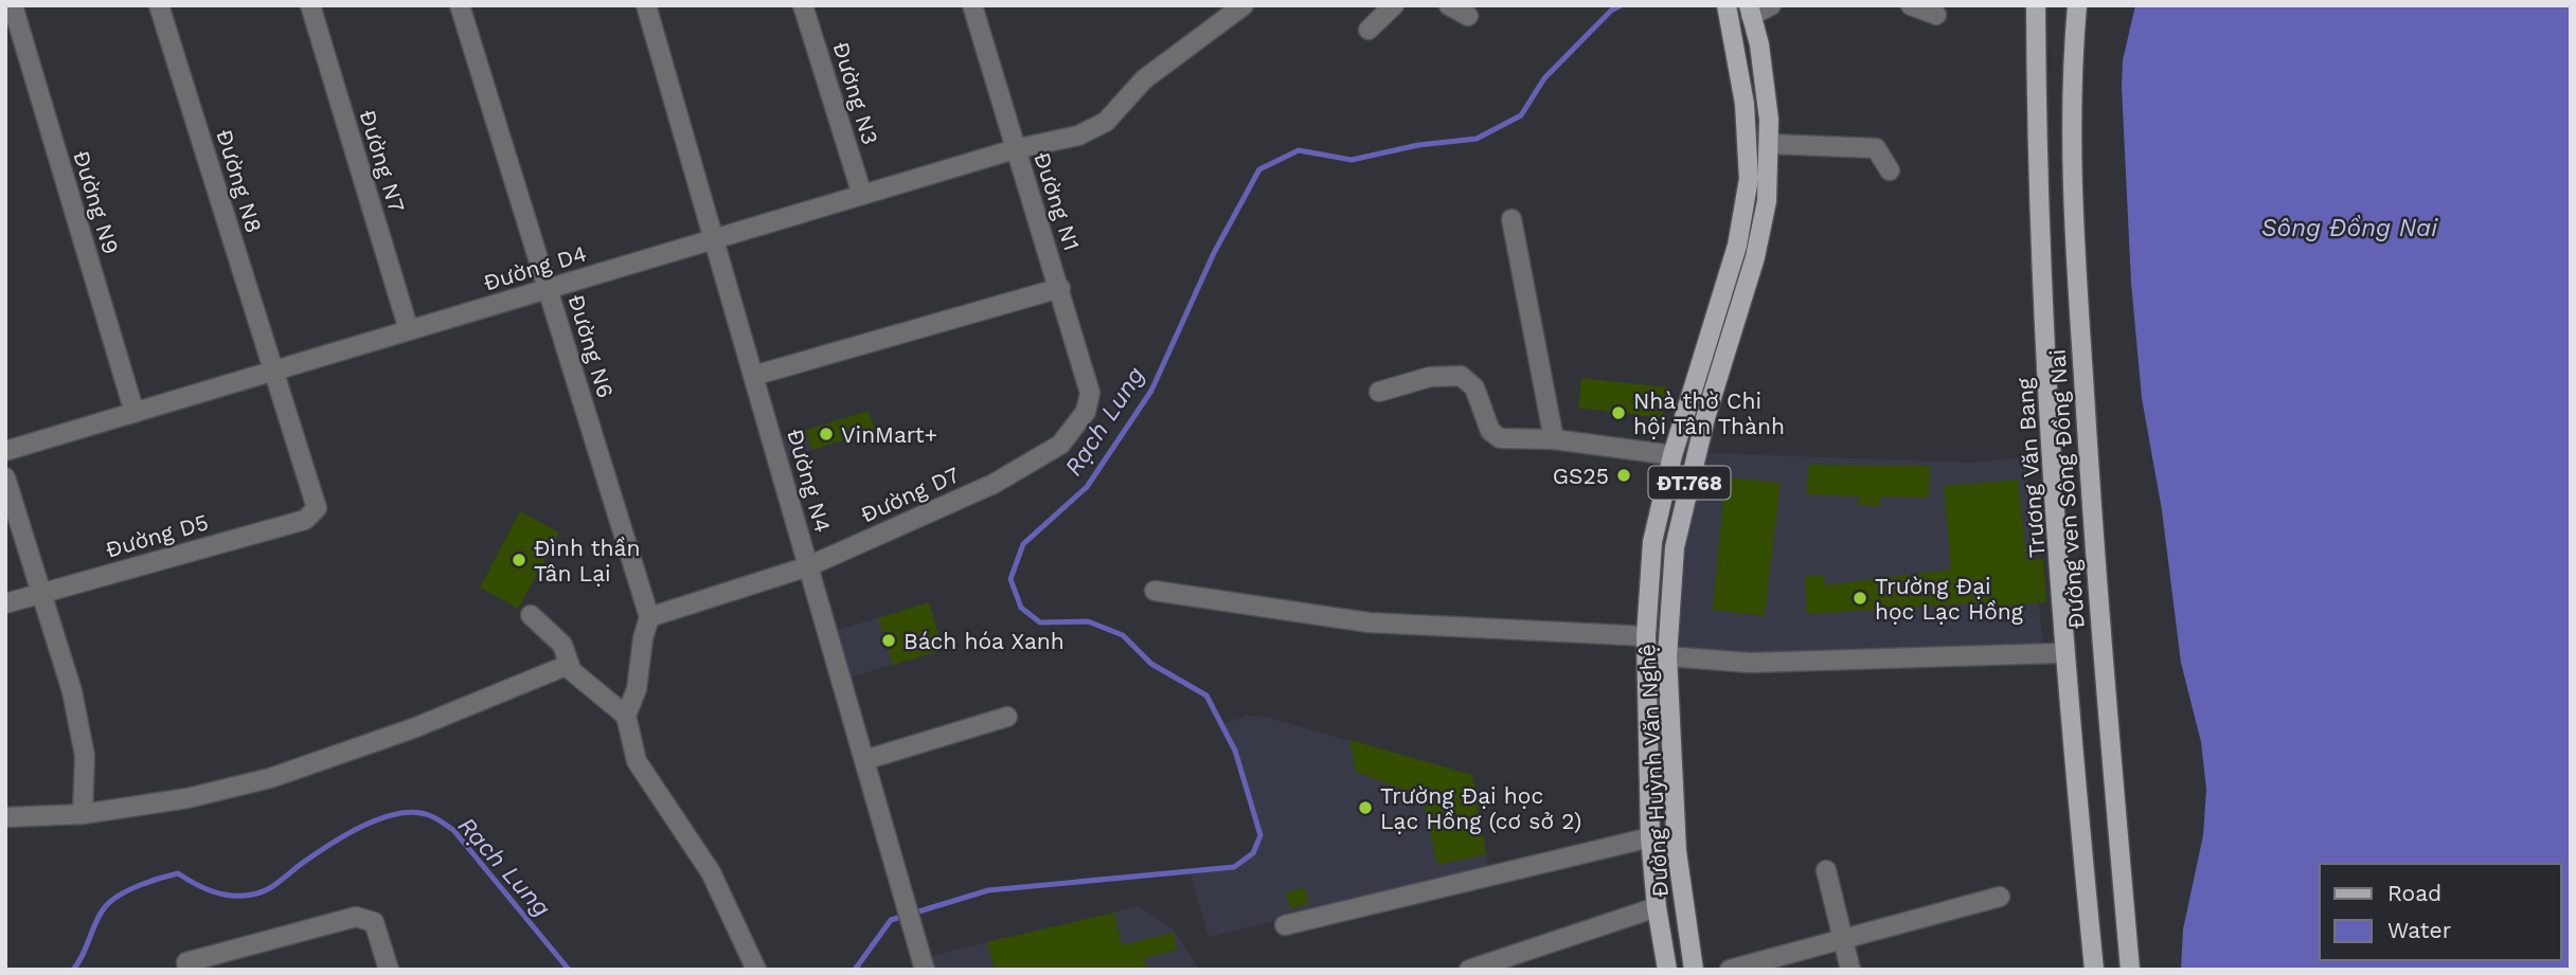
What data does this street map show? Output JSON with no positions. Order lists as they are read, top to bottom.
{
  "streets": {
    "main road": [
      "Trương Văn Bang",
      "ĐT.768",
      "Đường ven Sông Đồng Nai",
      "Đường Huỳnh Văn Nghệ"
    ],
    "street": [
      "Đường N3",
      "Đường N7",
      "Đường N8",
      "Đường N1",
      "Đường N9",
      "Đường D4",
      "Đường N6",
      "Đường N4",
      "Đường D7",
      "Đường D5"
    ]
  },
  "crossings": [
    ["Đường N3", "Đường D4"],
    ["Đường N7", "Đường D4"],
    ["Đường N8", "Đường D4"],
    ["Đường N8", "Đường D5"],
    ["Đường N1", "Đường D4"],
    ["Đường N1", "Đường D7"],
    ["Đường N9", "Đường D4"],
    ["Đường D4", "Đường N6"],
    ["Đường D4", "Đường N4"],
    ["Đường N6", "Đường D7"],
    ["Đường N4", "Đường D7"]
  ],
  "water": ["Sông Đồng Nai", "Rạch Lung"],
  "places": [
    "Nhà thờ Chi hội Tân Thành",
    "VinMart+",
    "GS25",
    "Đình thần Tân Lại",
    "Trường Đại học Lạc Hồng",
    "Bách hóa Xanh",
    "Trường Đại học Lạc Hồng (cơ sở 2)"
  ],
  "legend": ["Road", "Water"]
}
